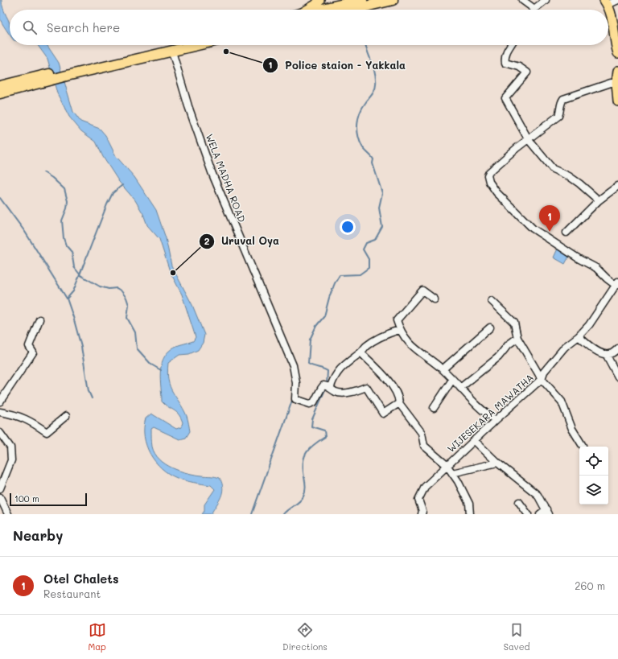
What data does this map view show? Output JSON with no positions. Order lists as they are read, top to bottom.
{
  "streets": {
    "street": ["WELA MADHA ROAD", "WIJESEKARA MAWATHA"]
  },
  "places": ["Police staion - Yakkala", "Uruval Oya"],
  "scale_bar": "100 m",
  "page": {
    "search": "Search here",
    "pins": "1",
    "scale": "100 m",
    "heading": "Nearby",
    "list": [
      {
        "mark": "1",
        "name": "Otel Chalets",
        "note": "Restaurant",
        "value": "260 m"
      }
    ],
    "nav": ["Map", "Directions", "Saved"]
  }
}
